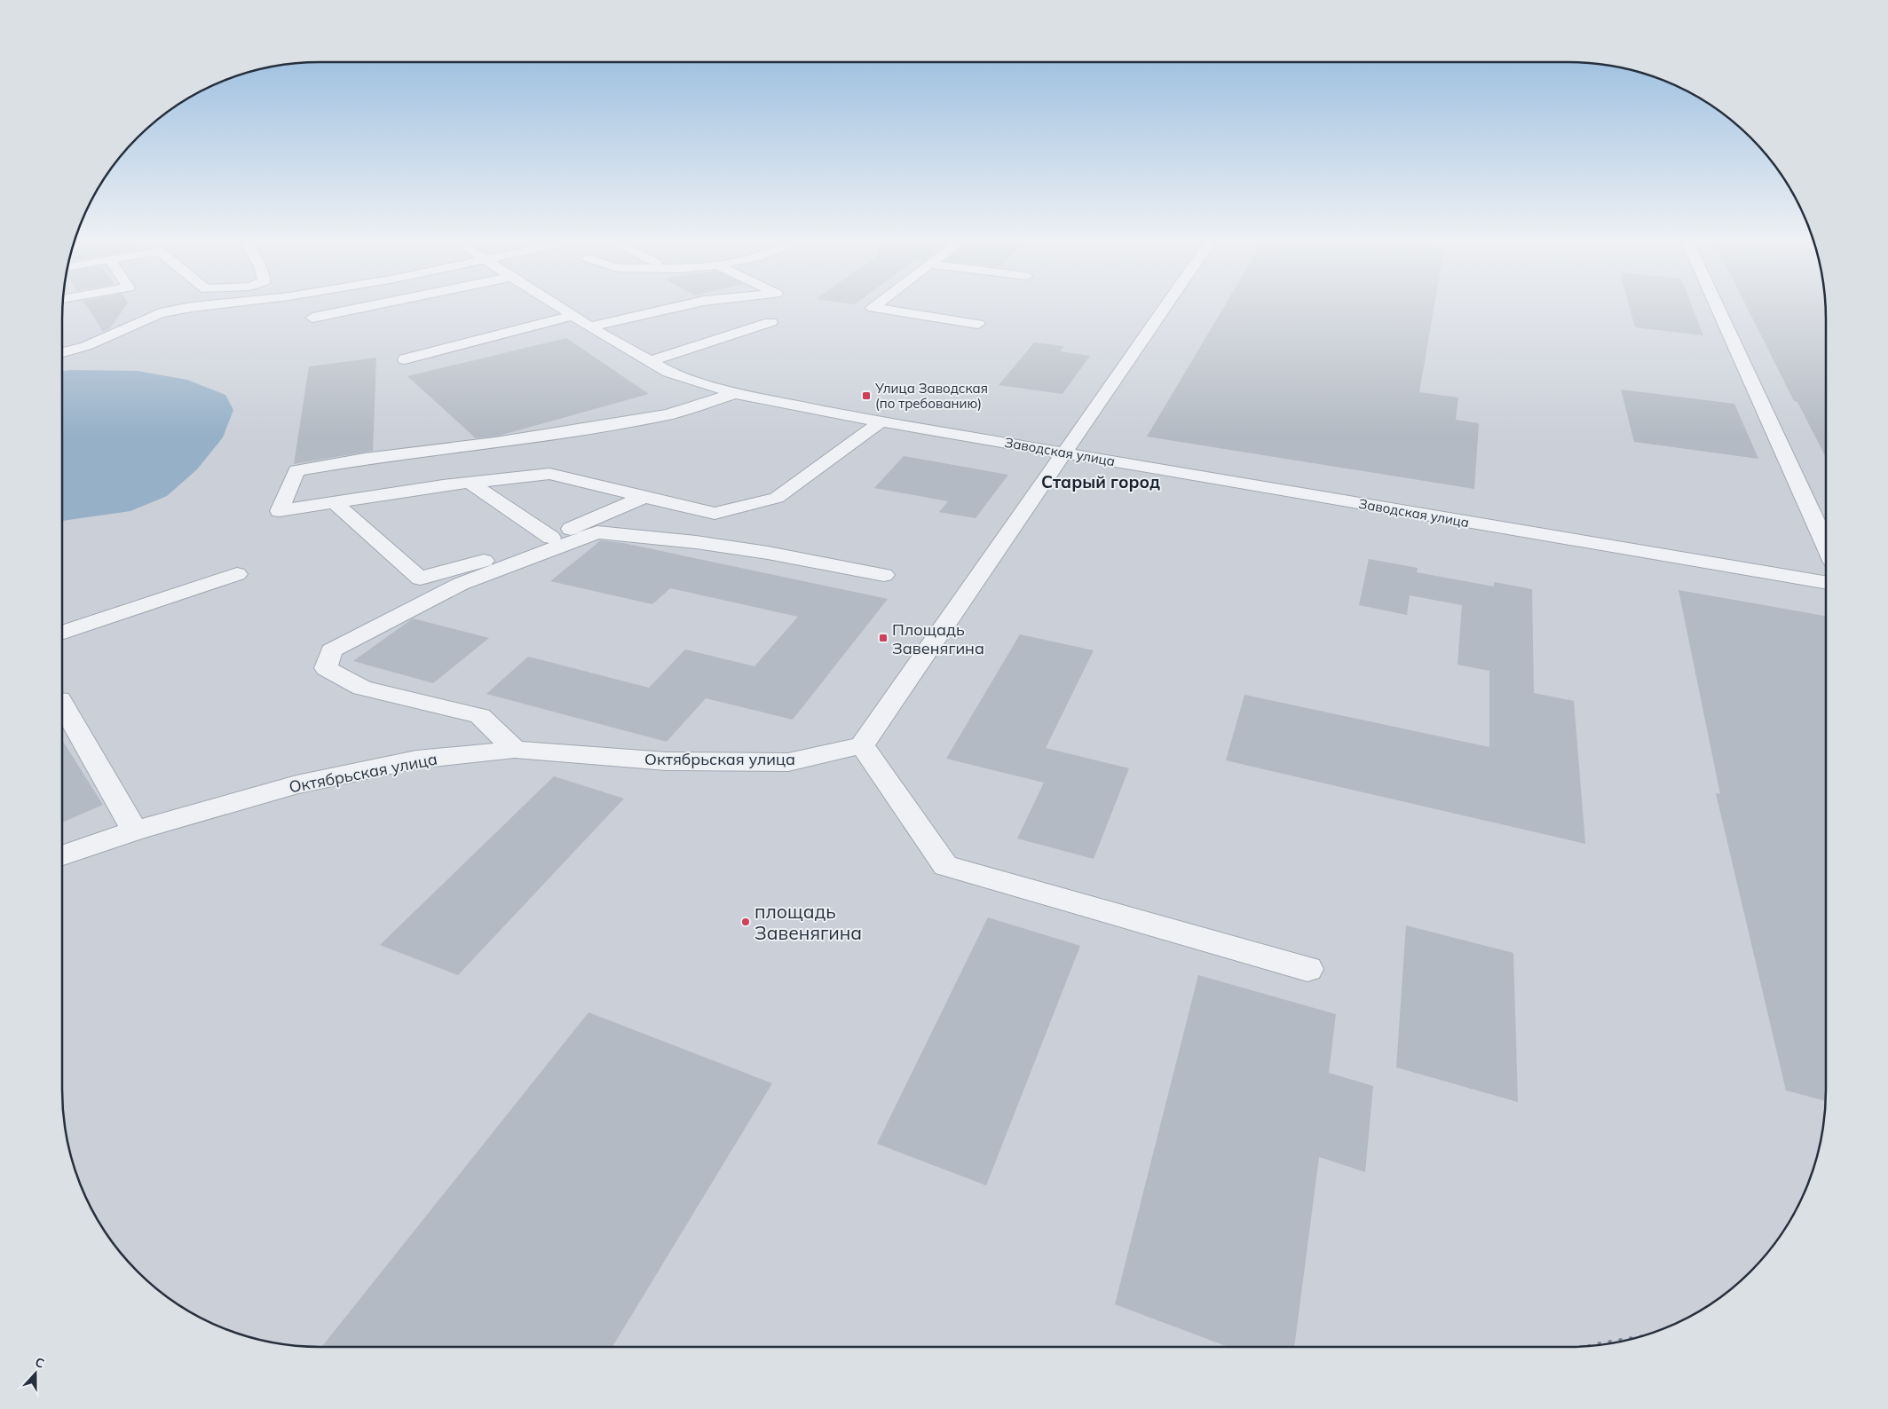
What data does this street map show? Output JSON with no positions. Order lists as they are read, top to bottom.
{
  "streets": {
    "street": ["Заводская улица", "Октябрьская улица"]
  },
  "districts": ["Старый город"],
  "places": {
    "transit": ["Улица Заводская (по требованию)", "Площадь Завенягина"],
    "other": ["площадь Завенягина"]
  },
  "north": "top"
}
